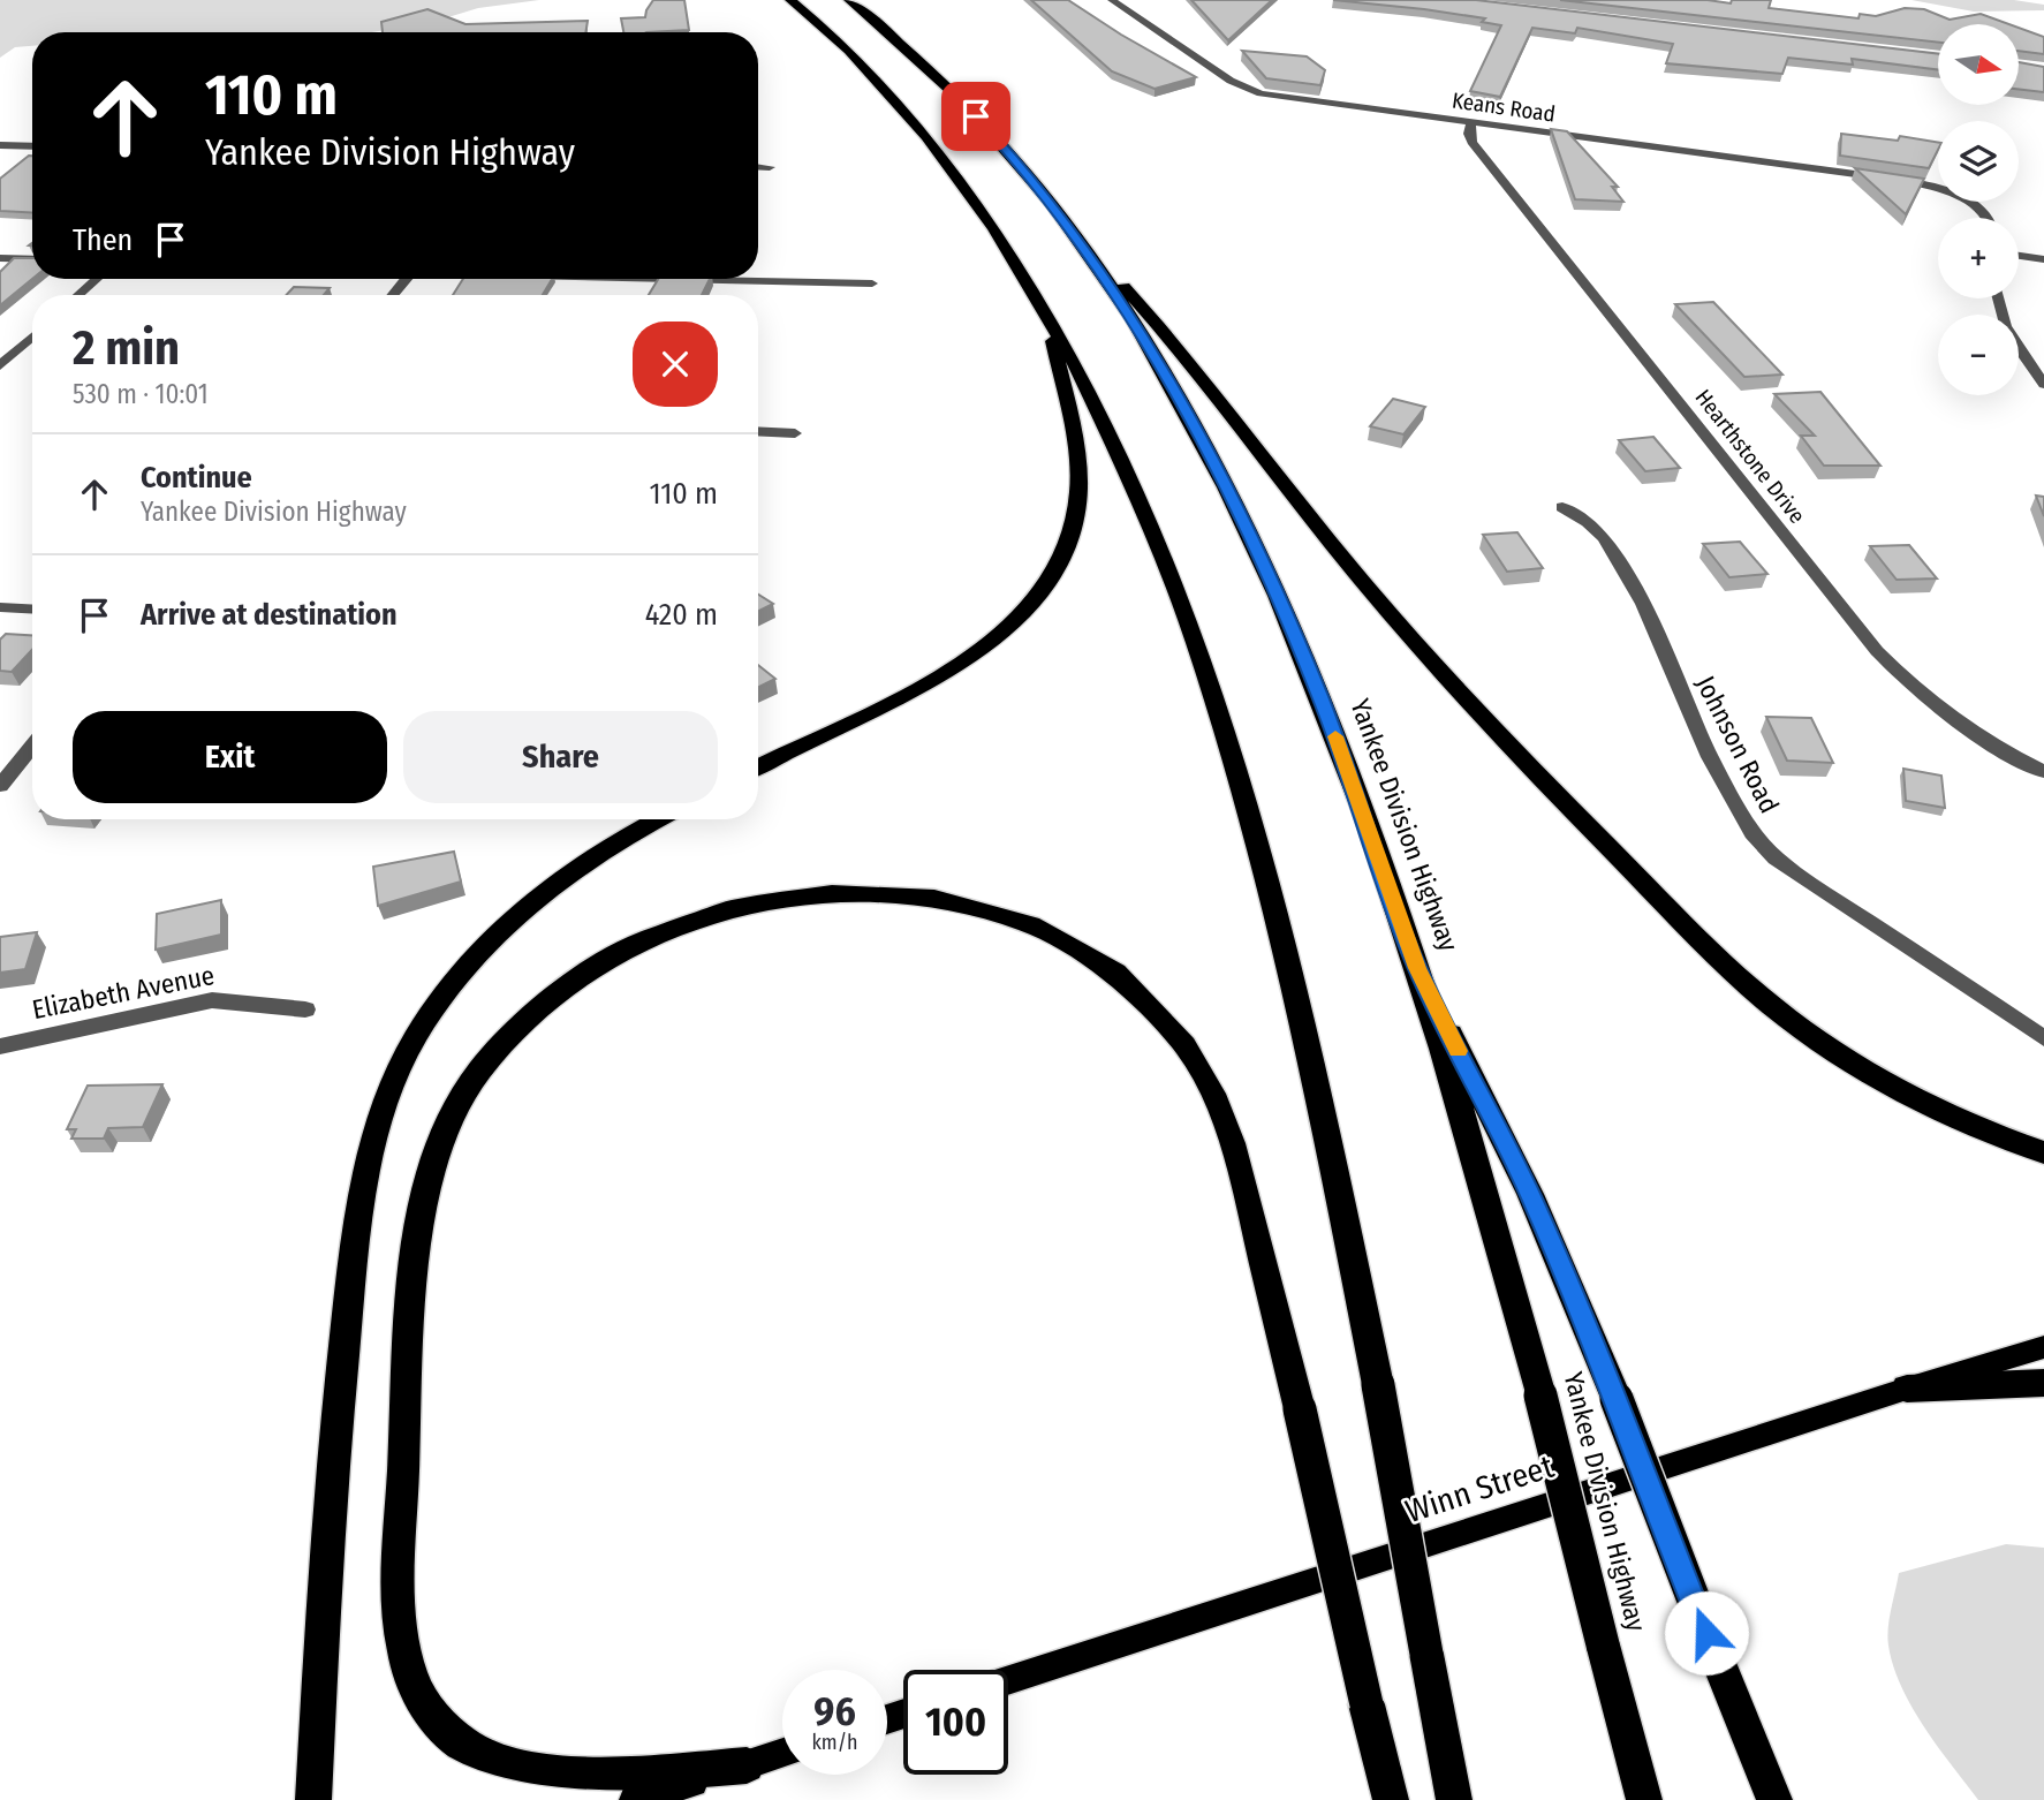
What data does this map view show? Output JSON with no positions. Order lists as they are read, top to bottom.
{
  "streets": {
    "highway": ["Yankee Division Highway"],
    "main road": ["Winn Street"],
    "street": [
      "Keans Road",
      "Hearthstone Drive",
      "Johnson Road",
      "Elizabeth Avenue"
    ]
  },
  "crossings": [
    ["Keans Road", "Hearthstone Drive"]
  ],
  "north": "right",
  "page": {
    "map_buttons": ["+", "−"],
    "turn": ["110 m", "Yankee Division Highway"],
    "then": "Then",
    "heading": ["2 min", "530 m · 10:01"],
    "list": [
      {
        "name": "Continue",
        "note": "Yankee Division Highway",
        "value": "110 m"
      },
      {
        "name": "Arrive at destination",
        "value": "420 m"
      }
    ],
    "buttons": ["Exit", "Share"],
    "speed": "96 km/h",
    "limit": "100"
  }
}
